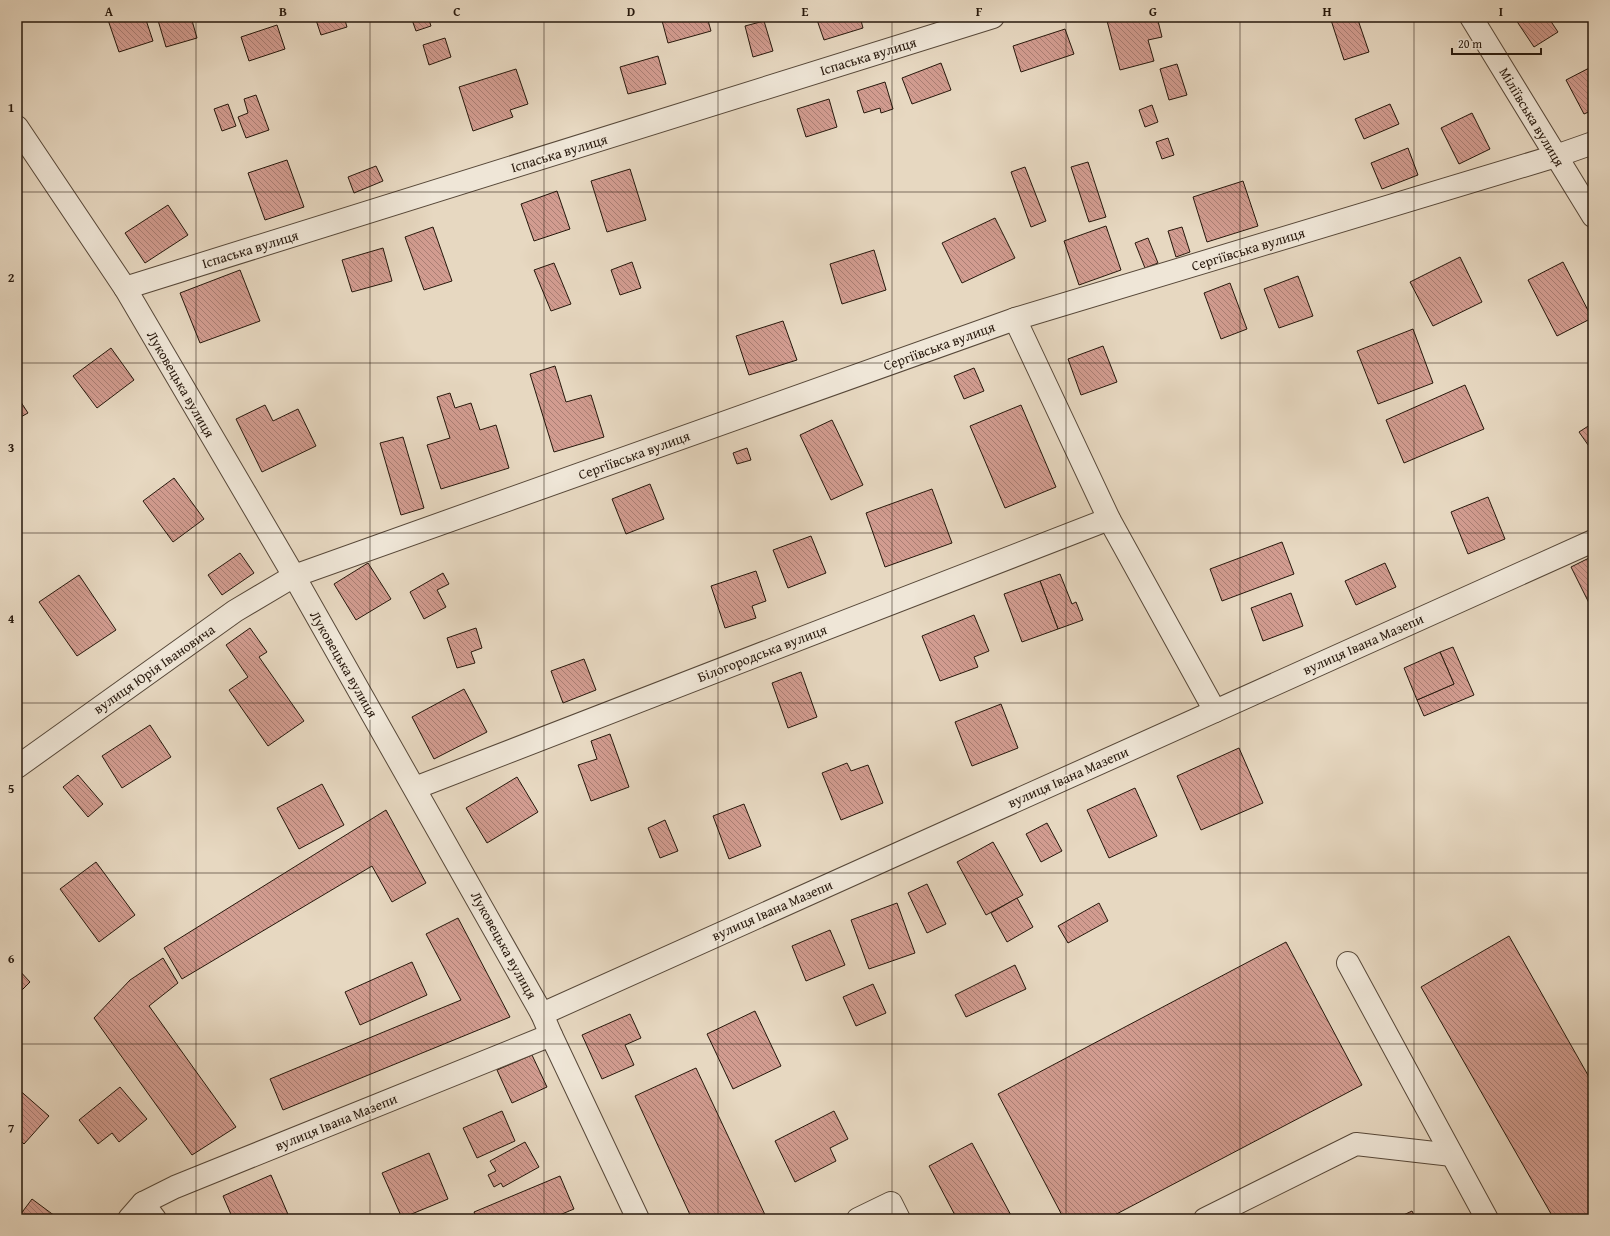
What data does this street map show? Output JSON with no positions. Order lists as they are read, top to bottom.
{
  "streets": {
    "street": [
      "Іспаська вулиця",
      "Міліївська вулиця",
      "Сергіївська вулиця",
      "Луковецька вулиця",
      "вулиця Івана Мазепи",
      "Білогородська вулиця",
      "вулиця Юрія Івановича"
    ]
  },
  "crossings": [
    ["Іспаська вулиця", "Луковецька вулиця"],
    ["Міліївська вулиця", "Сергіївська вулиця"],
    ["Сергіївська вулиця", "Луковецька вулиця"],
    ["Сергіївська вулиця", "вулиця Юрія Івановича"],
    ["Луковецька вулиця", "вулиця Івана Мазепи"],
    ["Луковецька вулиця", "Білогородська вулиця"],
    ["Луковецька вулиця", "вулиця Юрія Івановича"]
  ],
  "scale_bar": "20 m",
  "grid": {
    "columns": [
      "A",
      "B",
      "C",
      "D",
      "E",
      "F",
      "G",
      "H",
      "I"
    ],
    "rows": [
      "1",
      "2",
      "3",
      "4",
      "5",
      "6",
      "7"
    ]
  }
}
